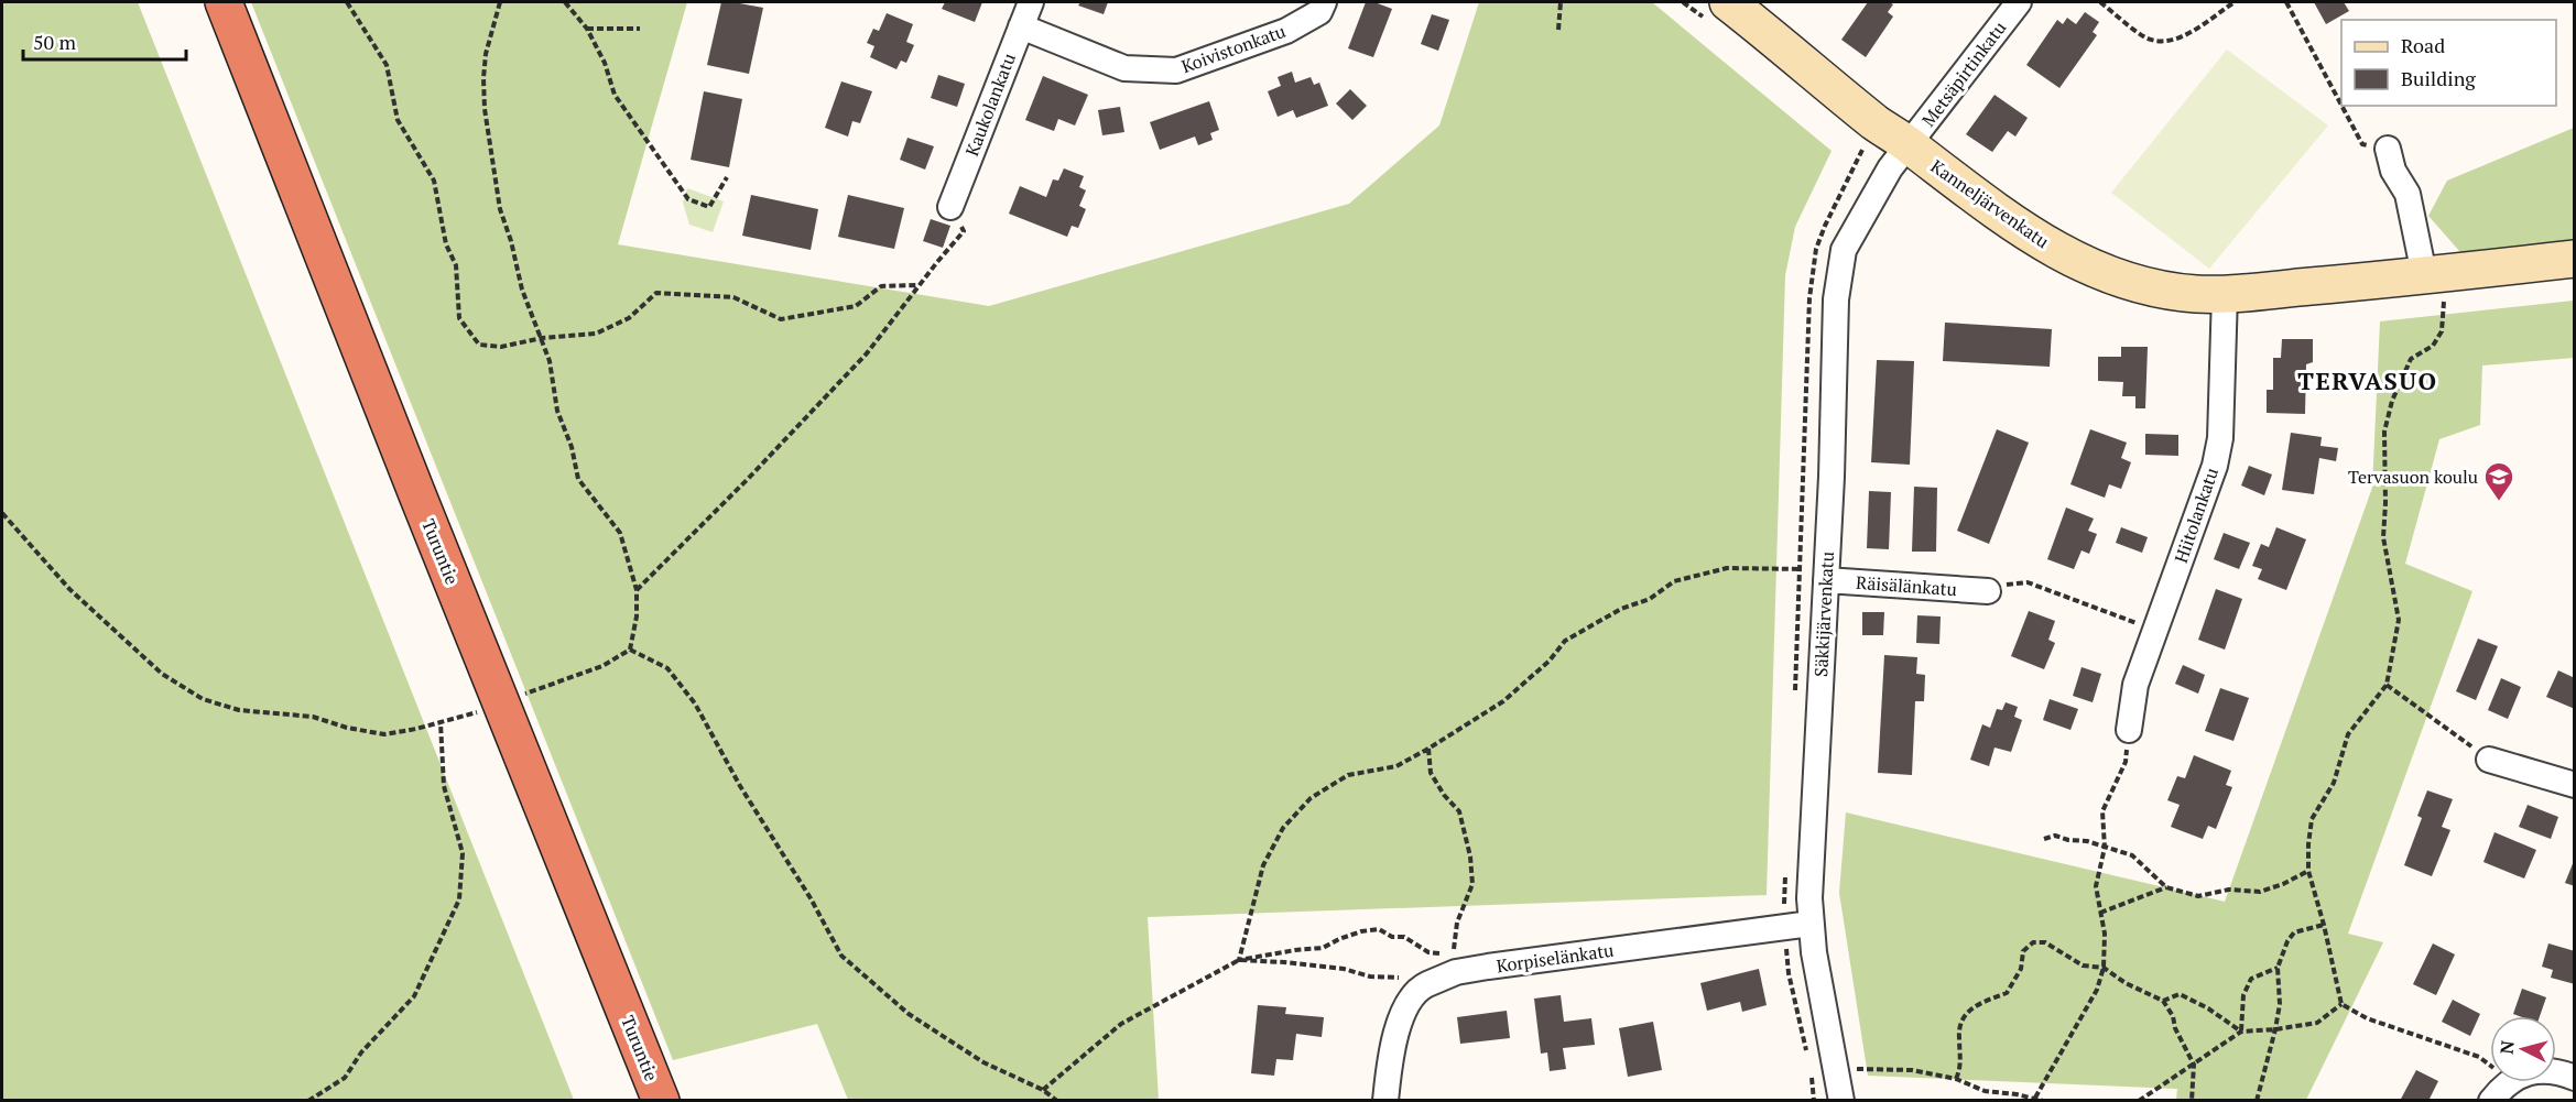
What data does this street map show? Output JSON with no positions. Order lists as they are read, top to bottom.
{
  "streets": {
    "highway": ["Turuntie"],
    "street": [
      "Koivistonkatu",
      "Metsäpirtinkatu",
      "Kaukolankatu",
      "Kanneljärvenkatu",
      "Hiitolankatu",
      "Räisälänkatu",
      "Säkkijärvenkatu",
      "Korpiselänkatu"
    ]
  },
  "crossings": [
    ["Koivistonkatu", "Kaukolankatu"],
    ["Metsäpirtinkatu", "Kanneljärvenkatu"],
    ["Metsäpirtinkatu", "Säkkijärvenkatu"],
    ["Kanneljärvenkatu", "Hiitolankatu"],
    ["Kanneljärvenkatu", "Säkkijärvenkatu"],
    ["Räisälänkatu", "Säkkijärvenkatu"],
    ["Säkkijärvenkatu", "Korpiselänkatu"]
  ],
  "districts": ["TERVASUO"],
  "places": {
    "school or university": ["Tervasuon koulu"]
  },
  "legend": ["Road", "Building"],
  "scale_bar": "50 m",
  "north": "left"
}
